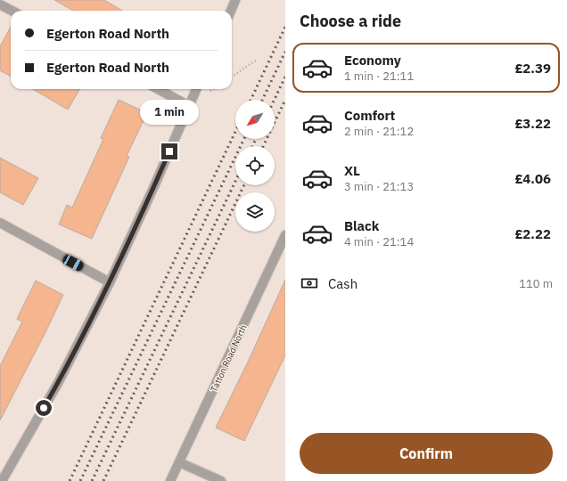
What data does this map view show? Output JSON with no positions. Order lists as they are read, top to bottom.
{
  "streets": {
    "street": ["Tatton Road North"]
  },
  "north": "bottom left",
  "page": {
    "heading": "Choose a ride",
    "banner": ["Egerton Road North", "Egerton Road North"],
    "list": [
      {
        "name": "Economy",
        "note": "1 min · 21:11",
        "value": "£2.39"
      },
      {
        "name": "Comfort",
        "note": "2 min · 21:12",
        "value": "£3.22"
      },
      {
        "name": "XL",
        "note": "3 min · 21:13",
        "value": "£4.06"
      },
      {
        "name": "Black",
        "note": "4 min · 21:14",
        "value": "£2.22"
      }
    ],
    "bubble": "1 min",
    "pay": ["Cash", "110 m"],
    "buttons": "Confirm"
  }
}
